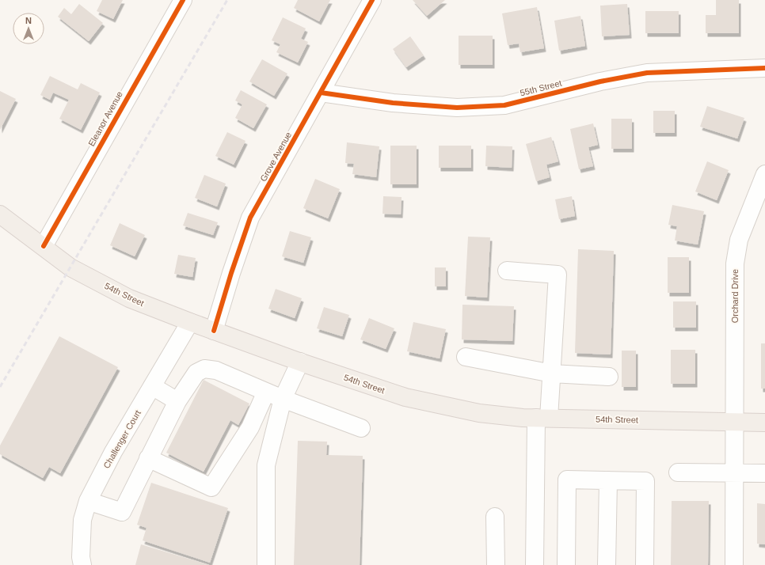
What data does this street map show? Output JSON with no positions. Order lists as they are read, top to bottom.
{
  "streets": {
    "main road": ["54th Street"],
    "street": [
      "55th Street",
      "Eleanor Avenue",
      "Grove Avenue",
      "Orchard Drive",
      "Challenger Court"
    ]
  },
  "crossings": [
    ["55th Street", "Grove Avenue"],
    ["Eleanor Avenue", "54th Street"],
    ["Grove Avenue", "54th Street"],
    ["54th Street", "Orchard Drive"],
    ["54th Street", "Challenger Court"]
  ],
  "north": "top"
}
